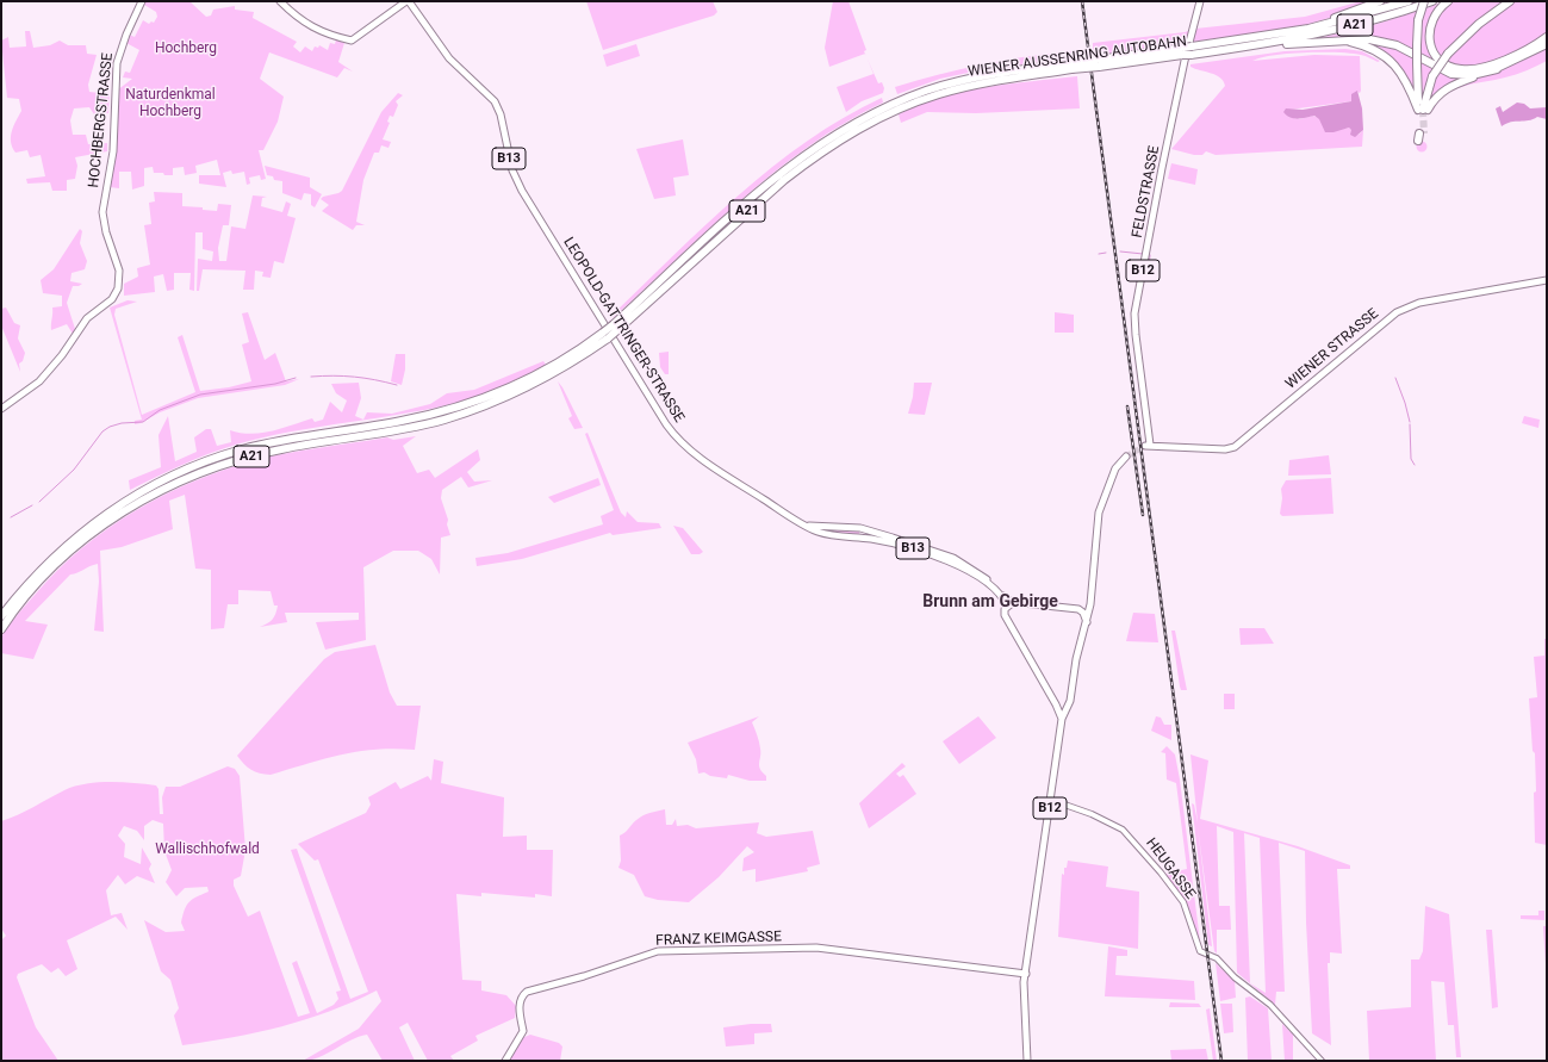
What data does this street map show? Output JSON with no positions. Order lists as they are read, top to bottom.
{
  "streets": {
    "highway": ["A21", "WIENER AUSSENRING AUTOBAHN"],
    "main road": [
      "HOCHBERGSTRASSE",
      "B13",
      "FELDSTRASSE",
      "B12",
      "LEOPOLD-GATTRINGER-STRASSE",
      "WIENER STRASSE",
      "FRANZ KEIMGASSE"
    ],
    "street": ["HEUGASSE"]
  },
  "crossings": [
    ["B13", "LEOPOLD-GATTRINGER-STRASSE"],
    ["FELDSTRASSE", "WIENER STRASSE"],
    ["B12", "HEUGASSE"],
    ["B12", "FRANZ KEIMGASSE"]
  ],
  "districts": ["Brunn am Gebirge"],
  "parks": ["Hochberg", "Naturdenkmal Hochberg", "Wallischhofwald"]
}
